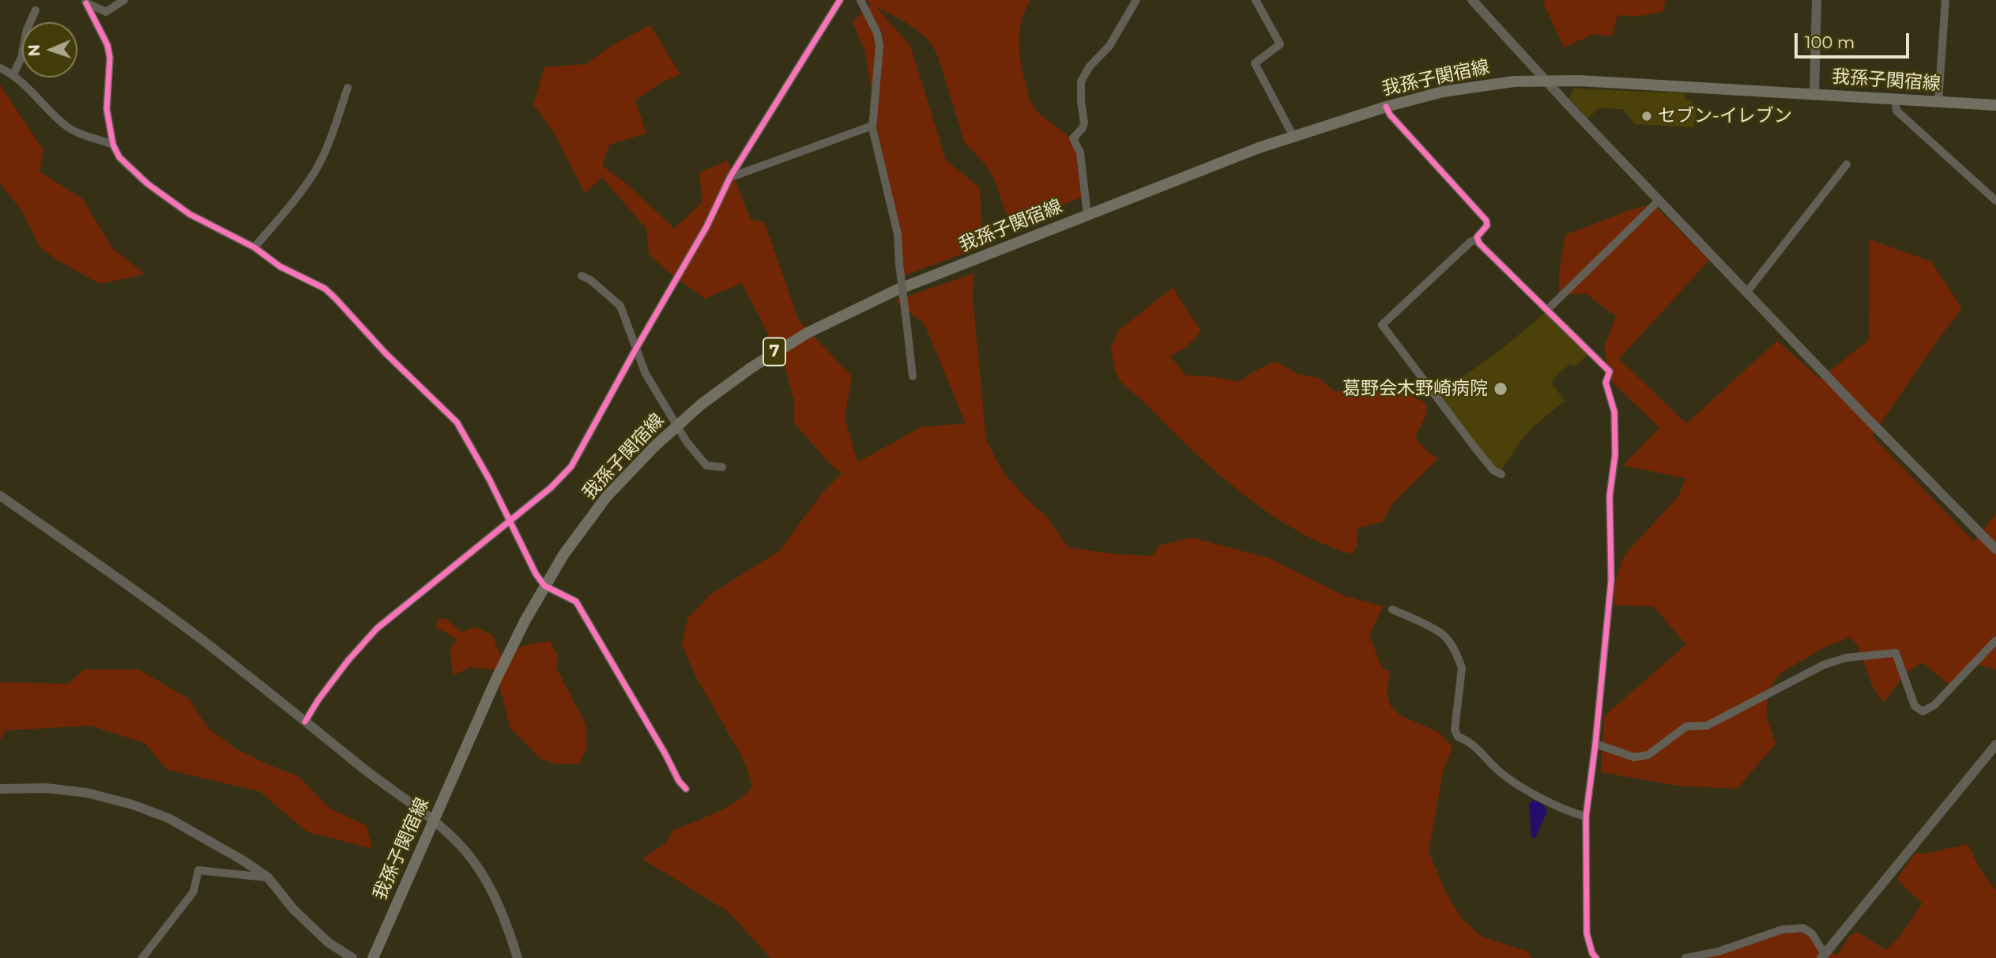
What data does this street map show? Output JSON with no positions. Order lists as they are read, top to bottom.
{
  "streets": {
    "main road": ["我孫子関宿線", "7"]
  },
  "places": ["セブン-イレブン", "葛野会木野崎病院"],
  "scale_bar": "100 m",
  "north": "left"
}
